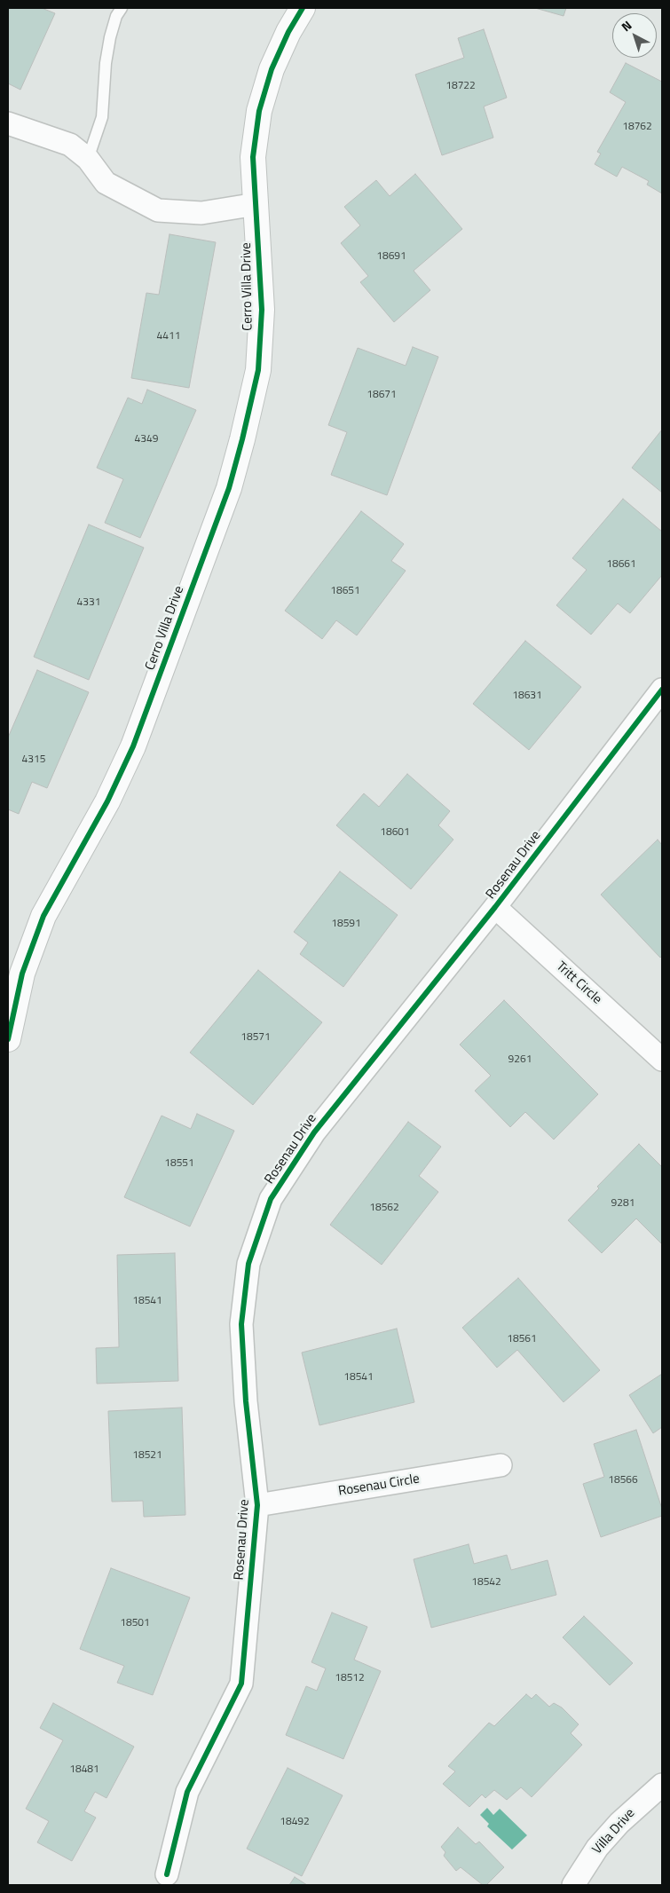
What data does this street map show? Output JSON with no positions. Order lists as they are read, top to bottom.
{
  "streets": {
    "street": [
      "Cerro Villa Drive",
      "Rosenau Drive",
      "Tritt Circle",
      "Rosenau Circle",
      "Villa Drive"
    ]
  },
  "crossings": [
    ["Rosenau Drive", "Tritt Circle"],
    ["Rosenau Drive", "Rosenau Circle"]
  ],
  "house_numbers": [
    "18722",
    "18762",
    "18691",
    "4411",
    "18671",
    "4349",
    "18661",
    "18651",
    "4331",
    "18631",
    "4315",
    "18601",
    "18591",
    "18571",
    "9261",
    "18551",
    "9281",
    "18562",
    "18541",
    "18561",
    "18541",
    "18521",
    "18566",
    "18542",
    "18501",
    "18512",
    "18481",
    "18492"
  ],
  "north": "top left"
}
